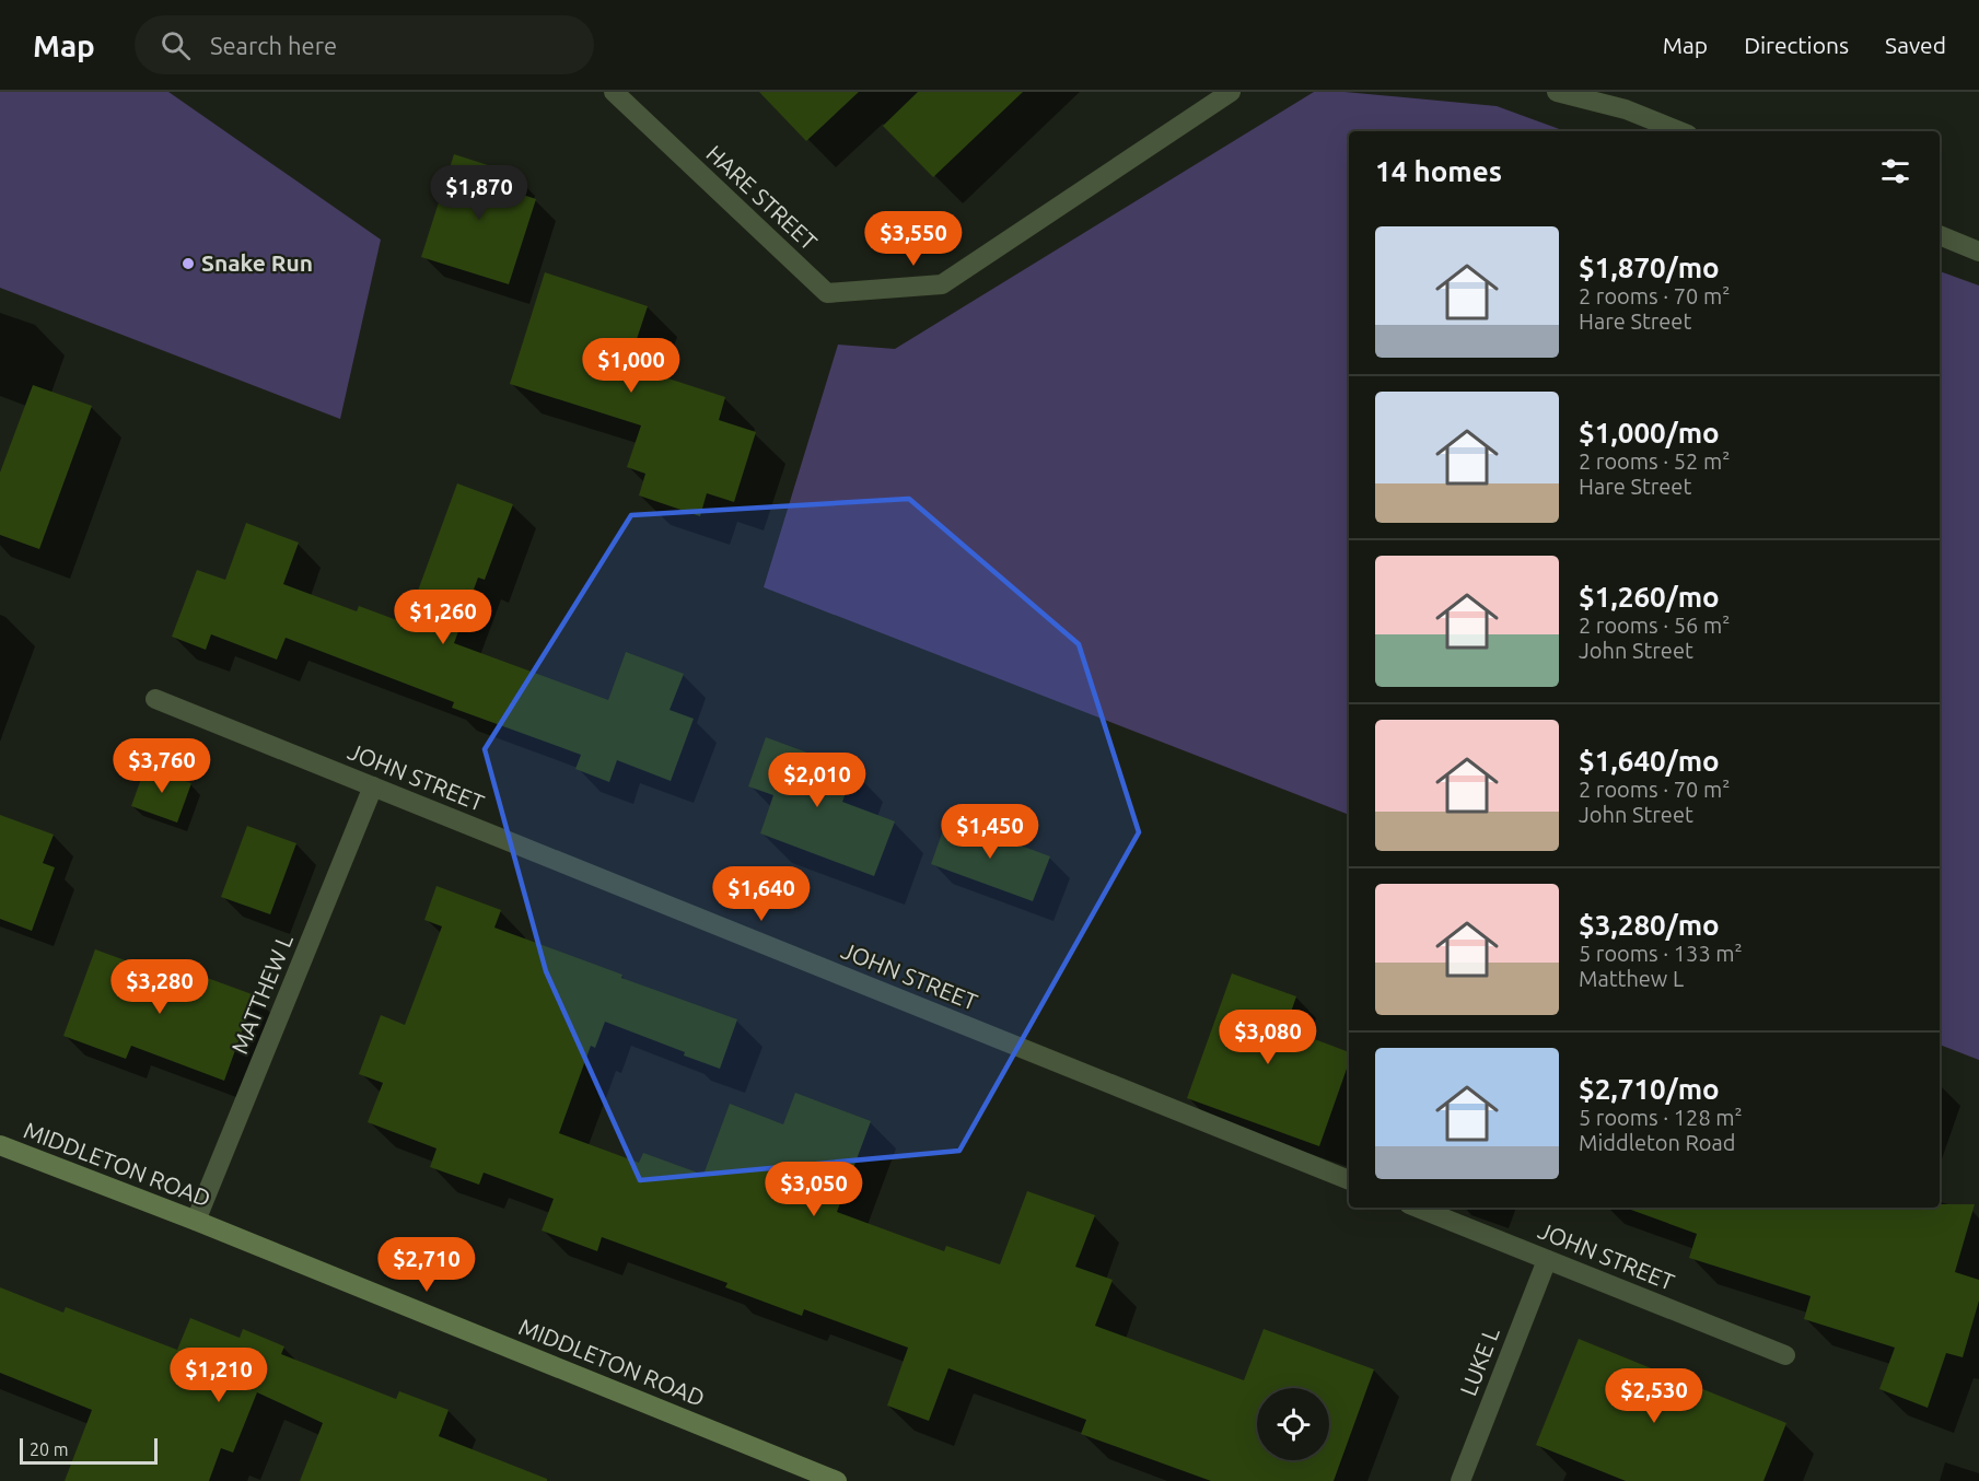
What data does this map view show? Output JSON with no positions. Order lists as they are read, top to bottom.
{
  "streets": {
    "main road": ["MIDDLETON ROAD"],
    "street": [
      "HARE STREET",
      "JOHN STREET",
      "MATTHEW L",
      "LUKE L"
    ]
  },
  "crossings": [
    ["JOHN STREET", "MATTHEW L"],
    ["JOHN STREET", "LUKE L"],
    ["MATTHEW L", "MIDDLETON ROAD"]
  ],
  "places": ["Snake Run"],
  "scale_bar": "20 m",
  "page": {
    "header": "Map",
    "search": "Search here",
    "nav": ["Map", "Directions", "Saved"],
    "heading": "14 homes",
    "price": [
      "$1,870",
      "$3,550",
      "$1,000",
      "$1,260",
      "$3,760",
      "$2,010",
      "$1,450",
      "$1,640",
      "$3,280",
      "$3,080",
      "$3,050",
      "$2,710",
      "$1,210",
      "$2,530"
    ],
    "list": [
      {
        "name": "$1,870/mo",
        "note": "2 rooms · 70 m² · Hare Street"
      },
      {
        "name": "$1,000/mo",
        "note": "2 rooms · 52 m² · Hare Street"
      },
      {
        "name": "$1,260/mo",
        "note": "2 rooms · 56 m² · John Street"
      },
      {
        "name": "$1,640/mo",
        "note": "2 rooms · 70 m² · John Street"
      },
      {
        "name": "$3,280/mo",
        "note": "5 rooms · 133 m² · Matthew L"
      },
      {
        "name": "$2,710/mo",
        "note": "5 rooms · 128 m² · Middleton Road"
      }
    ],
    "scale": "20 m"
  }
}
